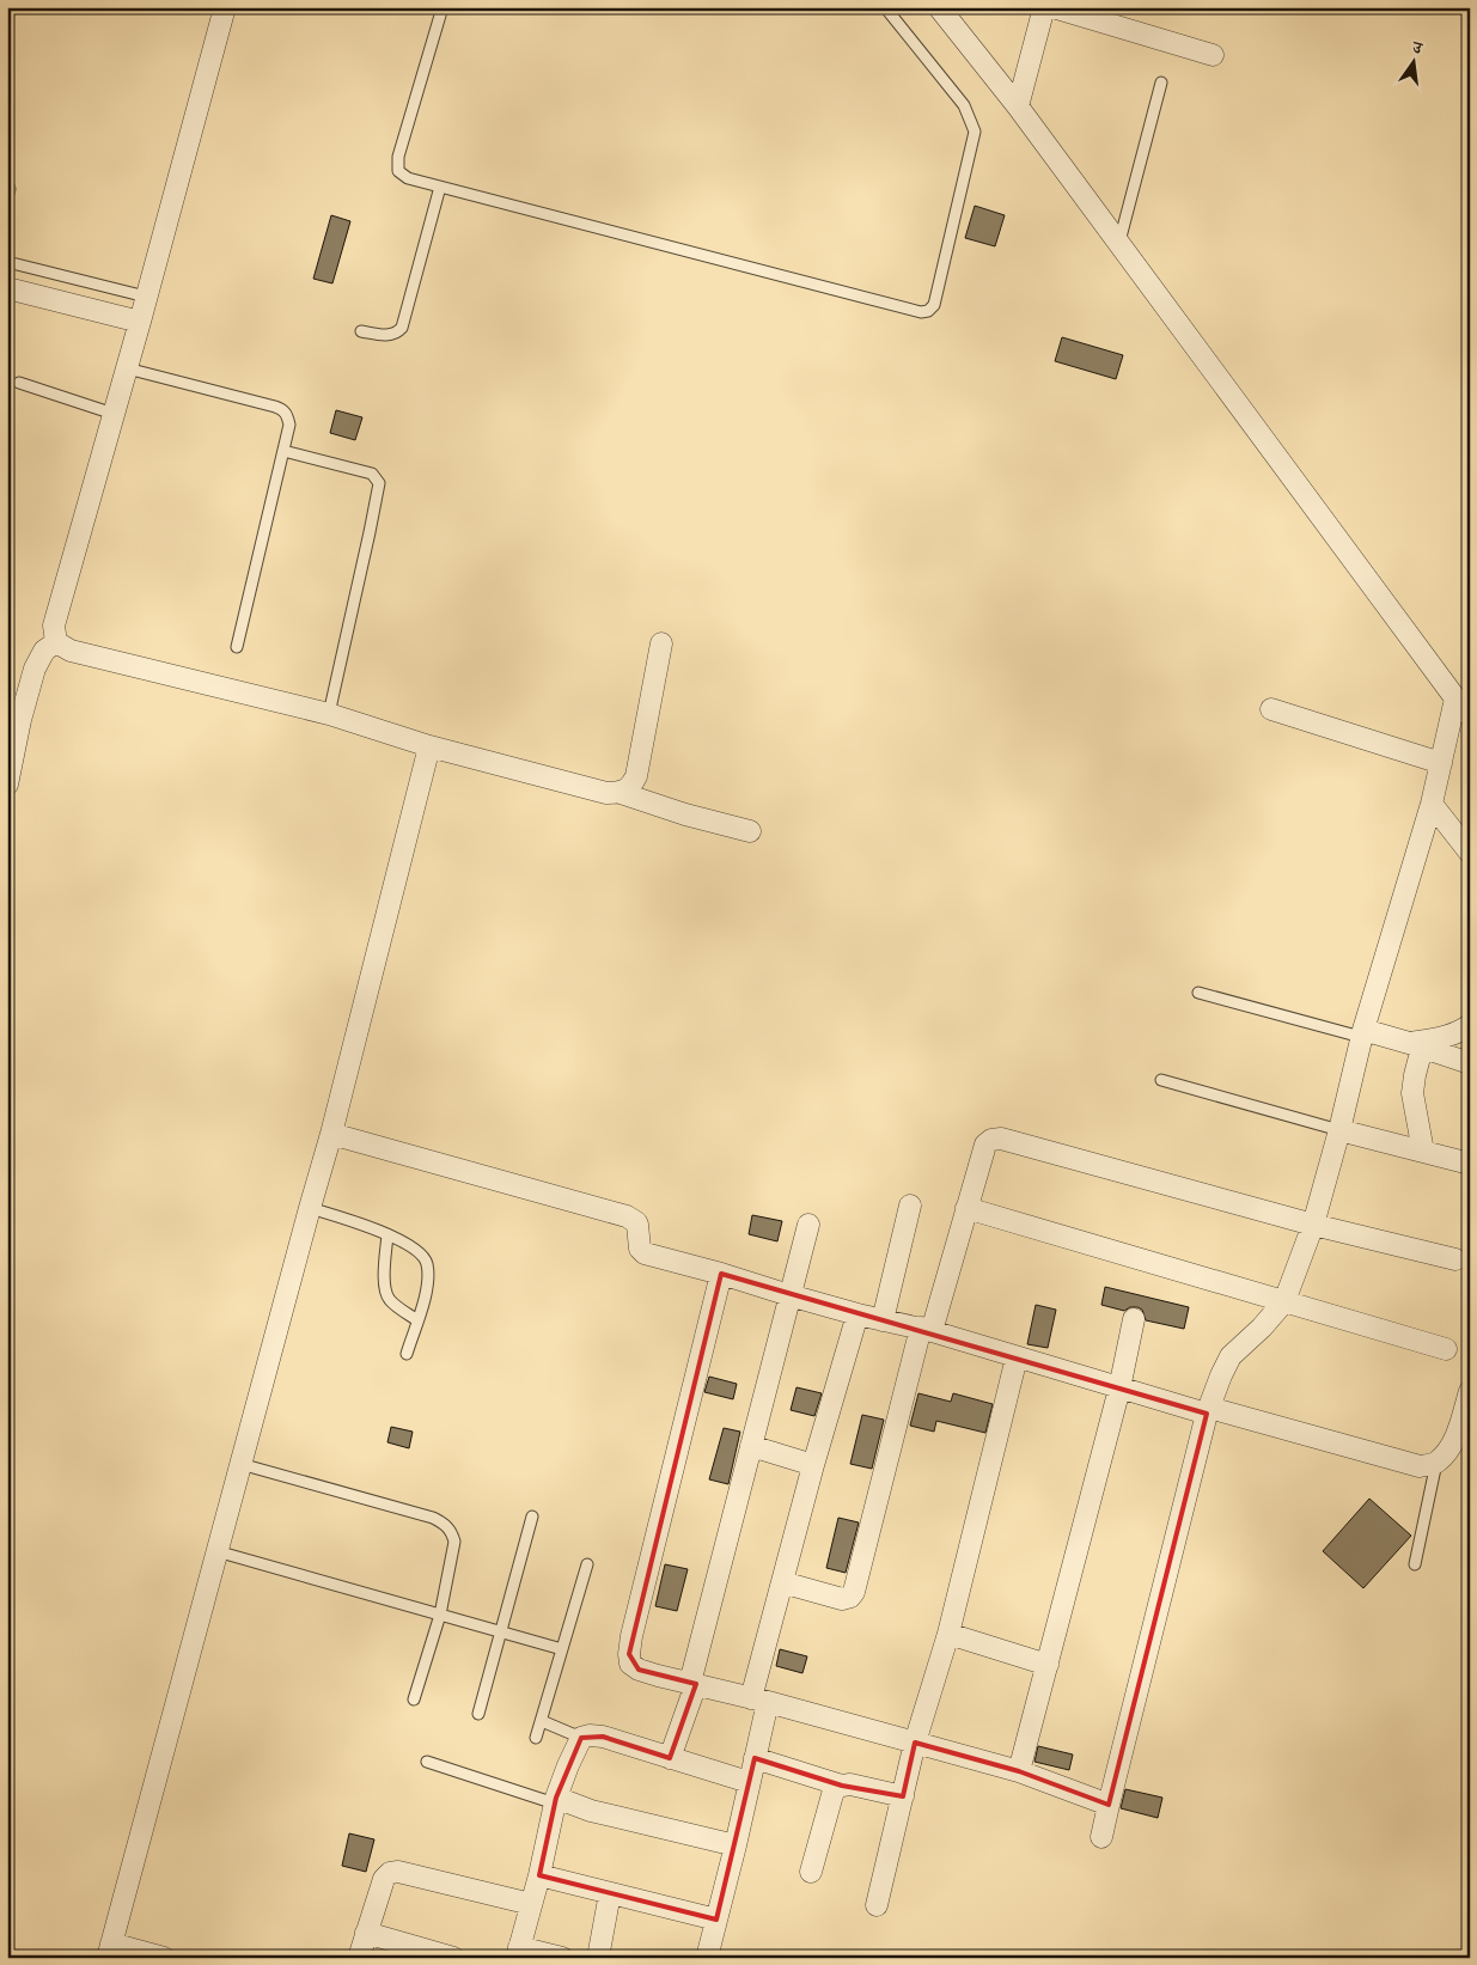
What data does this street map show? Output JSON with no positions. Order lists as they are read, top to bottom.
{
  "north": "top"
}
